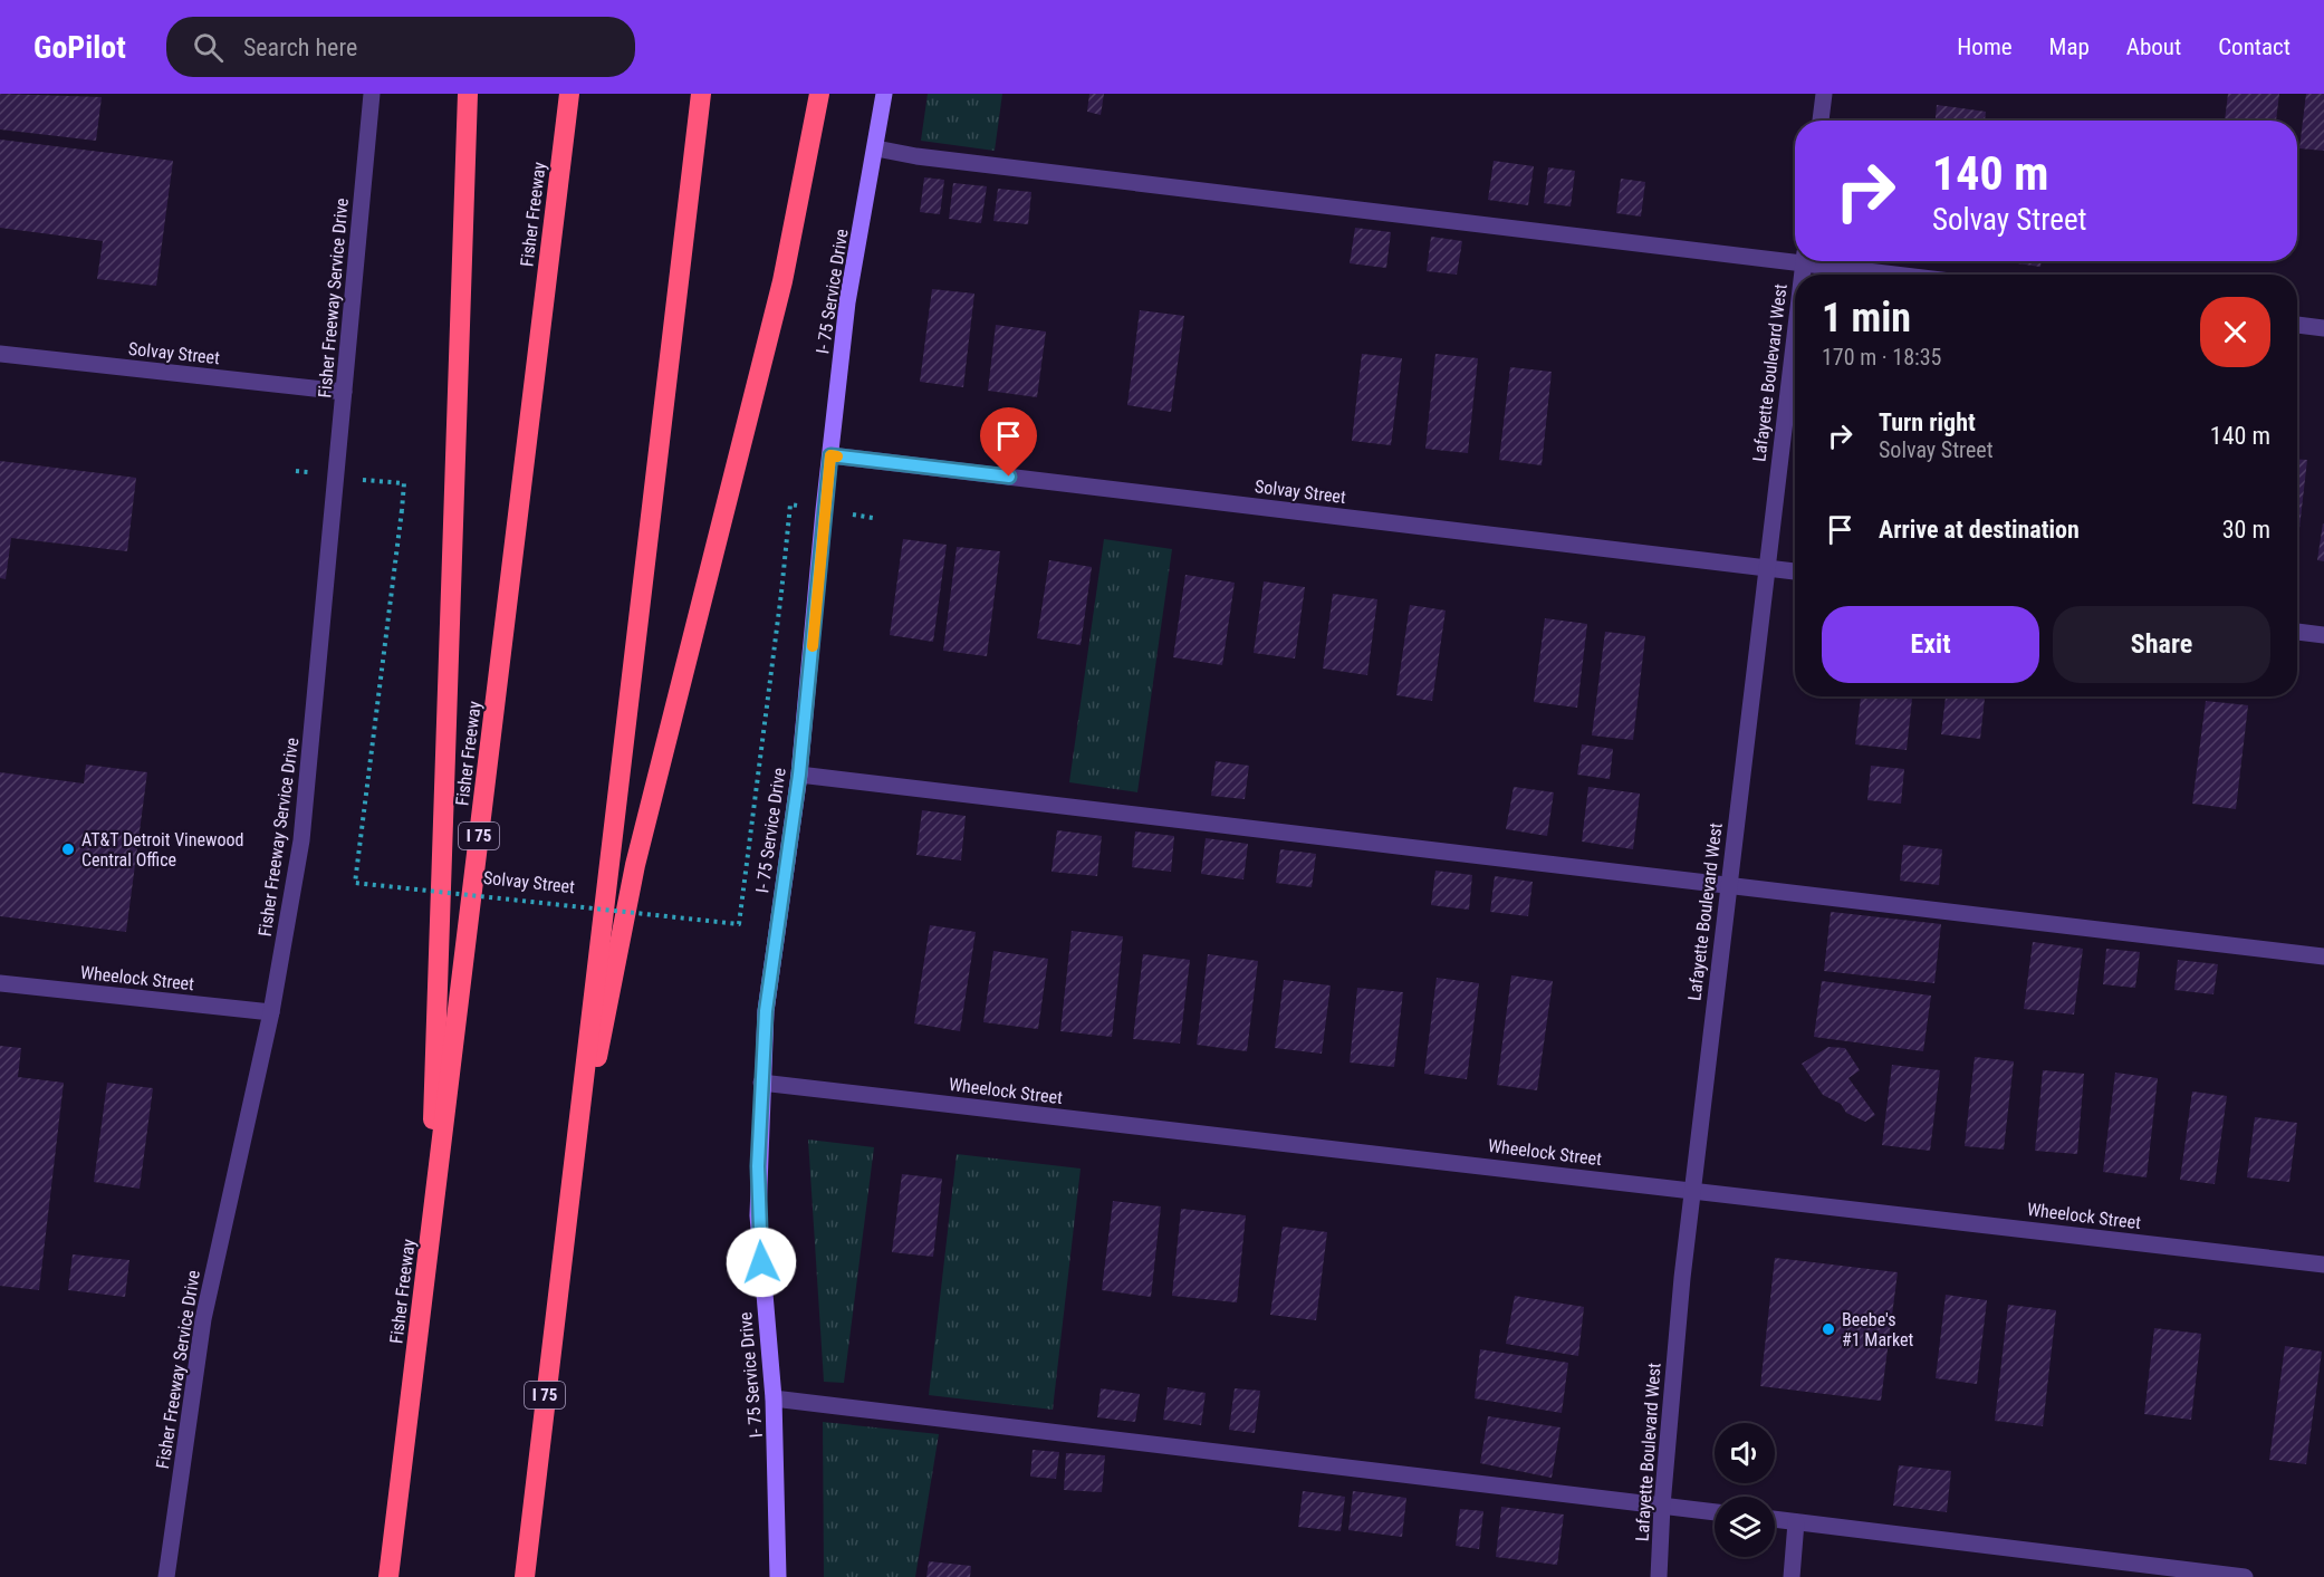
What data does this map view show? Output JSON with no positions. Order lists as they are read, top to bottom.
{
  "streets": {
    "highway": ["Fisher Freeway", "I 75"],
    "main road": ["I- 75 Service Drive"],
    "street": [
      "Fisher Freeway Service Drive",
      "Solvay Street",
      "Lafayette Boulevard West",
      "Wheelock Street"
    ]
  },
  "crossings": [
    ["I- 75 Service Drive", "Solvay Street"],
    ["I- 75 Service Drive", "Wheelock Street"],
    ["Fisher Freeway Service Drive", "Solvay Street"],
    ["Fisher Freeway Service Drive", "Wheelock Street"],
    ["Solvay Street", "Lafayette Boulevard West"],
    ["Lafayette Boulevard West", "Wheelock Street"]
  ],
  "places": ["AT&T Detroit Vinewood Central Office", "Beebe's #1 Market"],
  "page": {
    "header": "GoPilot",
    "search": "Search here",
    "nav": [
      "Home",
      "Map",
      "About",
      "Contact"
    ],
    "turn": ["140 m", "Solvay Street"],
    "heading": ["1 min", "170 m · 18:35"],
    "list": [
      {
        "name": "Turn right",
        "note": "Solvay Street",
        "value": "140 m"
      },
      {
        "name": "Arrive at destination",
        "value": "30 m"
      }
    ],
    "buttons": ["Exit", "Share"]
  }
}
